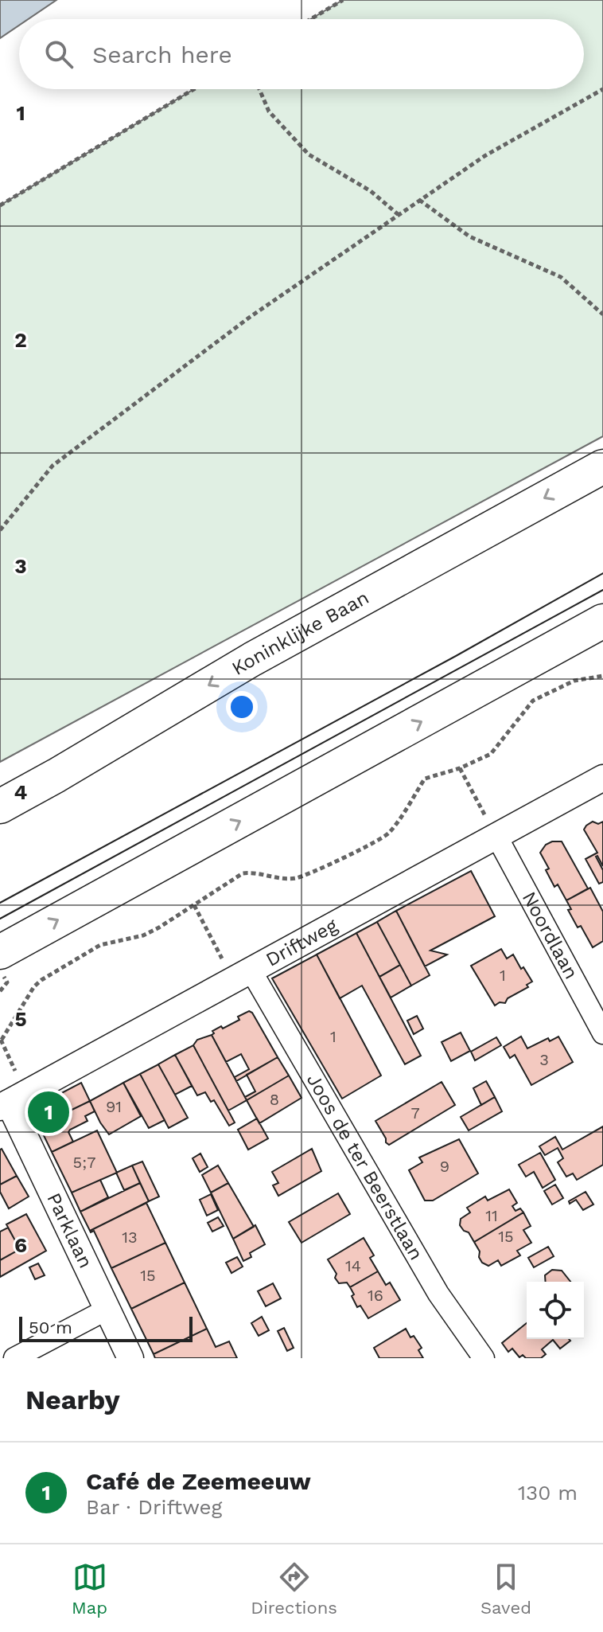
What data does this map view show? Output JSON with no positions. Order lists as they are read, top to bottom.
{
  "streets": {
    "main road": ["Koninklijke Baan"],
    "street": [
      "Noordlaan",
      "Driftweg",
      "Joos de ter Beerstlaan",
      "Parklaan"
    ]
  },
  "crossings": [
    ["Noordlaan", "Driftweg"],
    ["Driftweg", "Joos de ter Beerstlaan"],
    ["Driftweg", "Parklaan"]
  ],
  "house_numbers": [
    "1",
    "1",
    "3",
    "8",
    "91",
    "7",
    "5;7",
    "9",
    "11",
    "15",
    "13",
    "14",
    "15",
    "16"
  ],
  "scale_bar": "50 m",
  "page": {
    "search": "Search here",
    "pins": "1",
    "scale": "50 m",
    "heading": "Nearby",
    "list": [
      {
        "mark": "1",
        "name": "Café de Zeemeeuw",
        "note": "Bar · Driftweg",
        "value": "130 m"
      }
    ],
    "nav": ["Map", "Directions", "Saved"]
  },
  "grid": {
    "rows": [
      "1",
      "2",
      "3",
      "4",
      "5",
      "6"
    ]
  }
}
